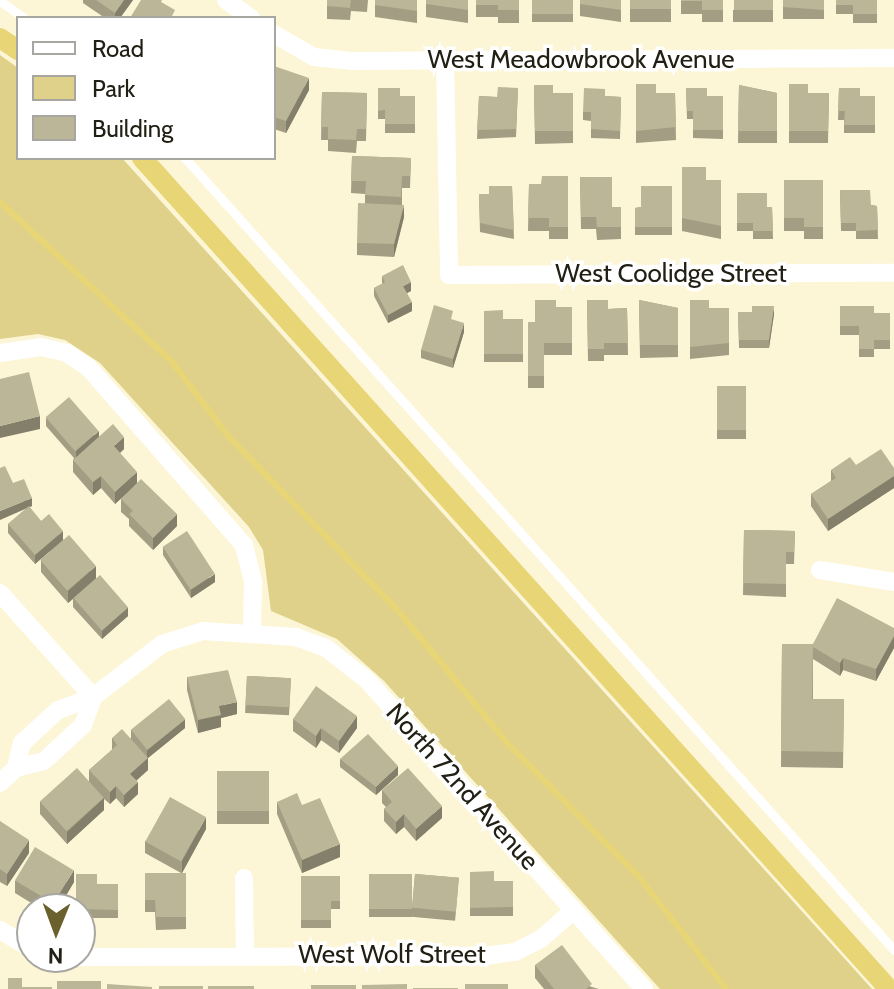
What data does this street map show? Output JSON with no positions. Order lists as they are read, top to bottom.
{
  "streets": {
    "street": [
      "West Meadowbrook Avenue",
      "West Coolidge Street",
      "North 72nd Avenue",
      "West Wolf Street"
    ]
  },
  "crossings": [
    ["West Meadowbrook Avenue", "West Coolidge Street"],
    ["North 72nd Avenue", "West Wolf Street"]
  ],
  "legend": ["Road", "Park", "Building"],
  "north": "bottom"
}
